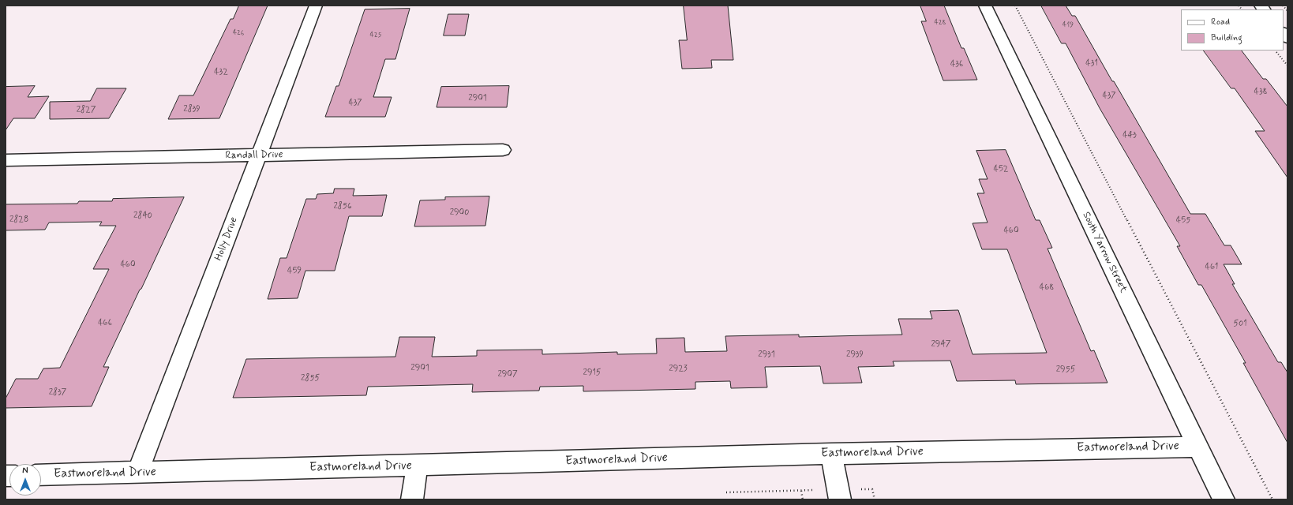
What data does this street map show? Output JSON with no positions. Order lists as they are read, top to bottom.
{
  "streets": {
    "street": [
      "Randall Drive",
      "Holly Drive",
      "South Yarrow Street",
      "Eastmoreland Drive"
    ]
  },
  "crossings": [
    ["Randall Drive", "Holly Drive"],
    ["Holly Drive", "Eastmoreland Drive"],
    ["South Yarrow Street", "Eastmoreland Drive"]
  ],
  "house_numbers": [
    "428",
    "419",
    "426",
    "425",
    "431",
    "436",
    "432",
    "438",
    "437",
    "2901",
    "437",
    "2839",
    "2827",
    "443",
    "452",
    "2856",
    "2900",
    "2840",
    "2828",
    "455",
    "460",
    "460",
    "461",
    "459",
    "468",
    "466",
    "501",
    "2947",
    "2931",
    "2939",
    "2901",
    "2923",
    "2955",
    "2915",
    "2907",
    "2855",
    "2837"
  ],
  "legend": ["Road", "Building"],
  "north": "top"
}
